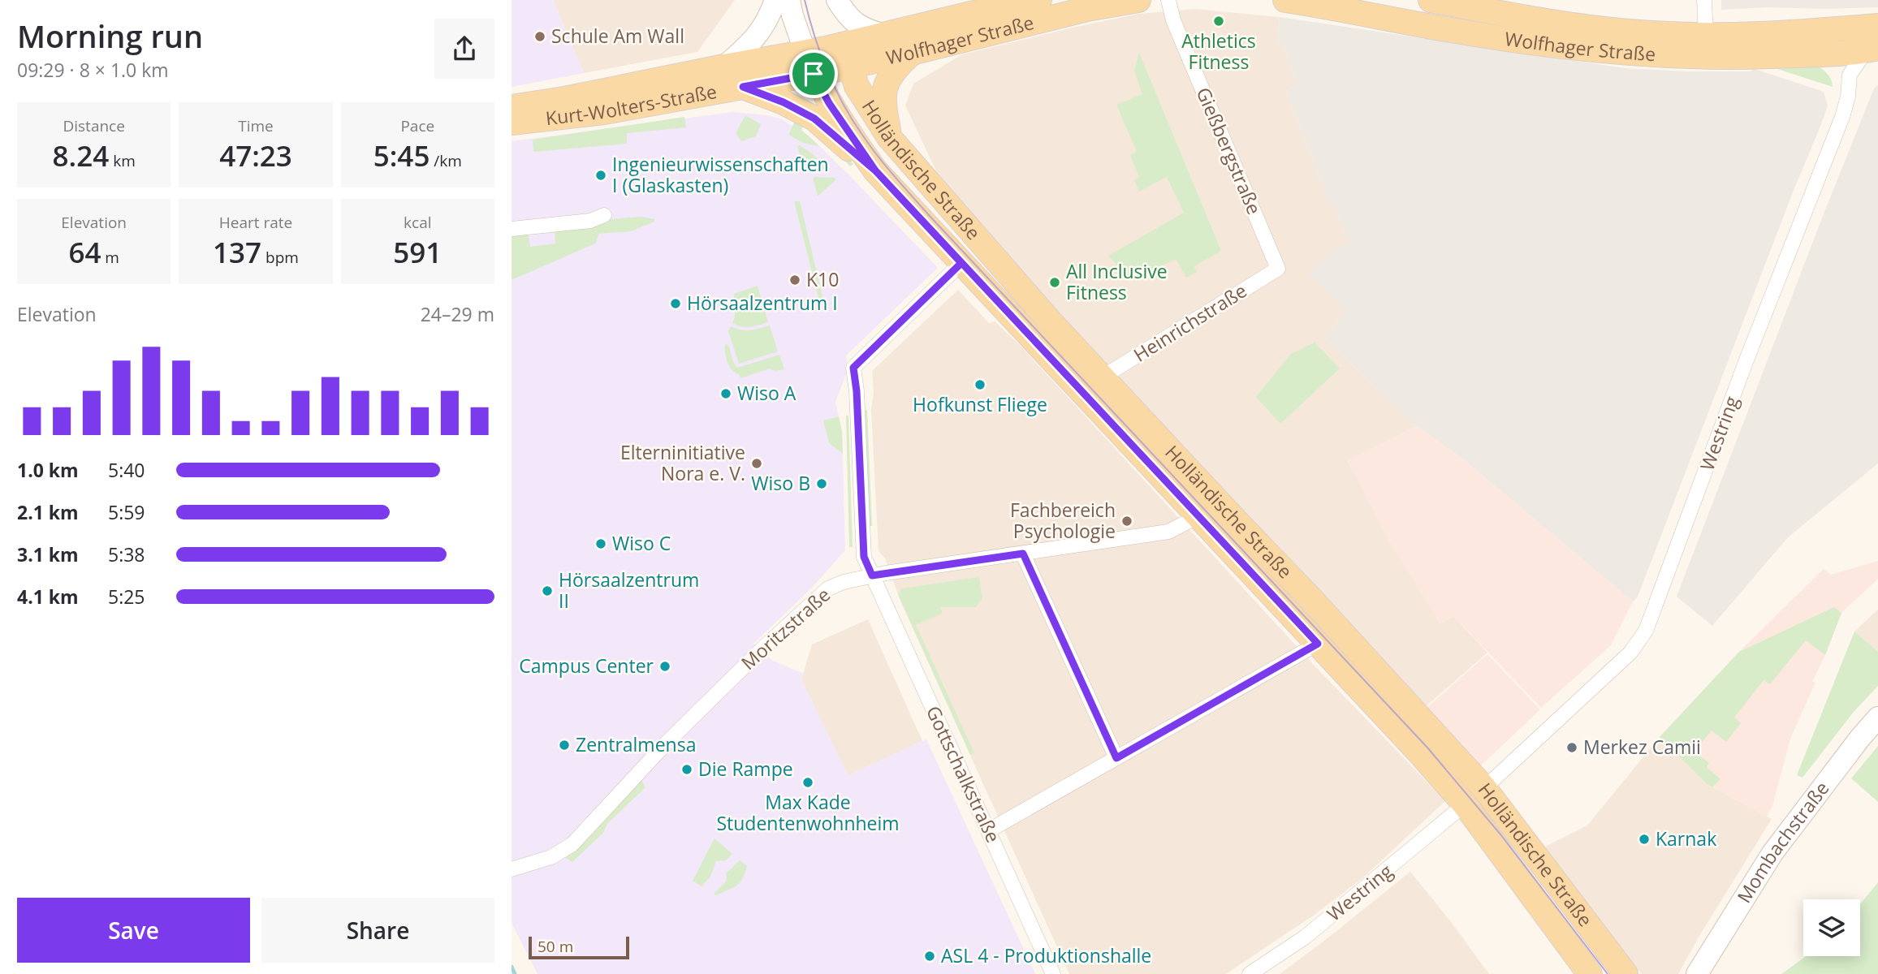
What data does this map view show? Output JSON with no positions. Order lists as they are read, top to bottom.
{
  "streets": {
    "main road": ["Wolfhager Straße", "Kurt-Wolters-Straße", "Holländische Straße"],
    "street": [
      "Gießbergstraße",
      "Heinrichstraße",
      "Westring",
      "Moritzstraße",
      "Gottschalkstraße",
      "Mombachstraße"
    ]
  },
  "crossings": [
    ["Wolfhager Straße", "Kurt-Wolters-Straße"],
    ["Wolfhager Straße", "Holländische Straße"],
    ["Wolfhager Straße", "Westring"],
    ["Kurt-Wolters-Straße", "Holländische Straße"],
    ["Gießbergstraße", "Heinrichstraße"],
    ["Holländische Straße", "Heinrichstraße"],
    ["Holländische Straße", "Westring"],
    ["Holländische Straße", "Moritzstraße"],
    ["Holländische Straße", "Gottschalkstraße"],
    ["Moritzstraße", "Gottschalkstraße"]
  ],
  "places": [
    "Athletics Fitness",
    "Schule Am Wall",
    "Ingenieurwissenschaften I (Glaskasten)",
    "K10",
    "All Inclusive Fitness",
    "Hörsaalzentrum I",
    "Hofkunst Fliege",
    "Wiso A",
    "Elterninitiative Nora e. V.",
    "Wiso B",
    "Fachbereich Psychologie",
    "Wiso C",
    "Hörsaalzentrum II",
    "Campus Center",
    "Zentralmensa",
    "Merkez Camii",
    "Die Rampe",
    "Max Kade Studentenwohnheim",
    "Karnak",
    "ASL 4 - Produktionshalle"
  ],
  "scale_bar": "50 m",
  "page": {
    "heading": ["Morning run", "09:29 · 8 × 1.0 km"],
    "stats": [
      ["Distance", "8.24 km"],
      ["Time", "47:23"],
      ["Pace", "5:45 /km"],
      ["Elevation", "64 m"],
      ["Heart rate", "137 bpm"],
      ["kcal", "591"]
    ],
    "chart": ["Elevation", "24–29 m"],
    "list": [
      {
        "name": "1.0 km",
        "note": "5:40"
      },
      {
        "name": "2.1 km",
        "note": "5:59"
      },
      {
        "name": "3.1 km",
        "note": "5:38"
      },
      {
        "name": "4.1 km",
        "note": "5:25"
      }
    ],
    "buttons": ["Save", "Share"],
    "scale": "50 m"
  }
}
